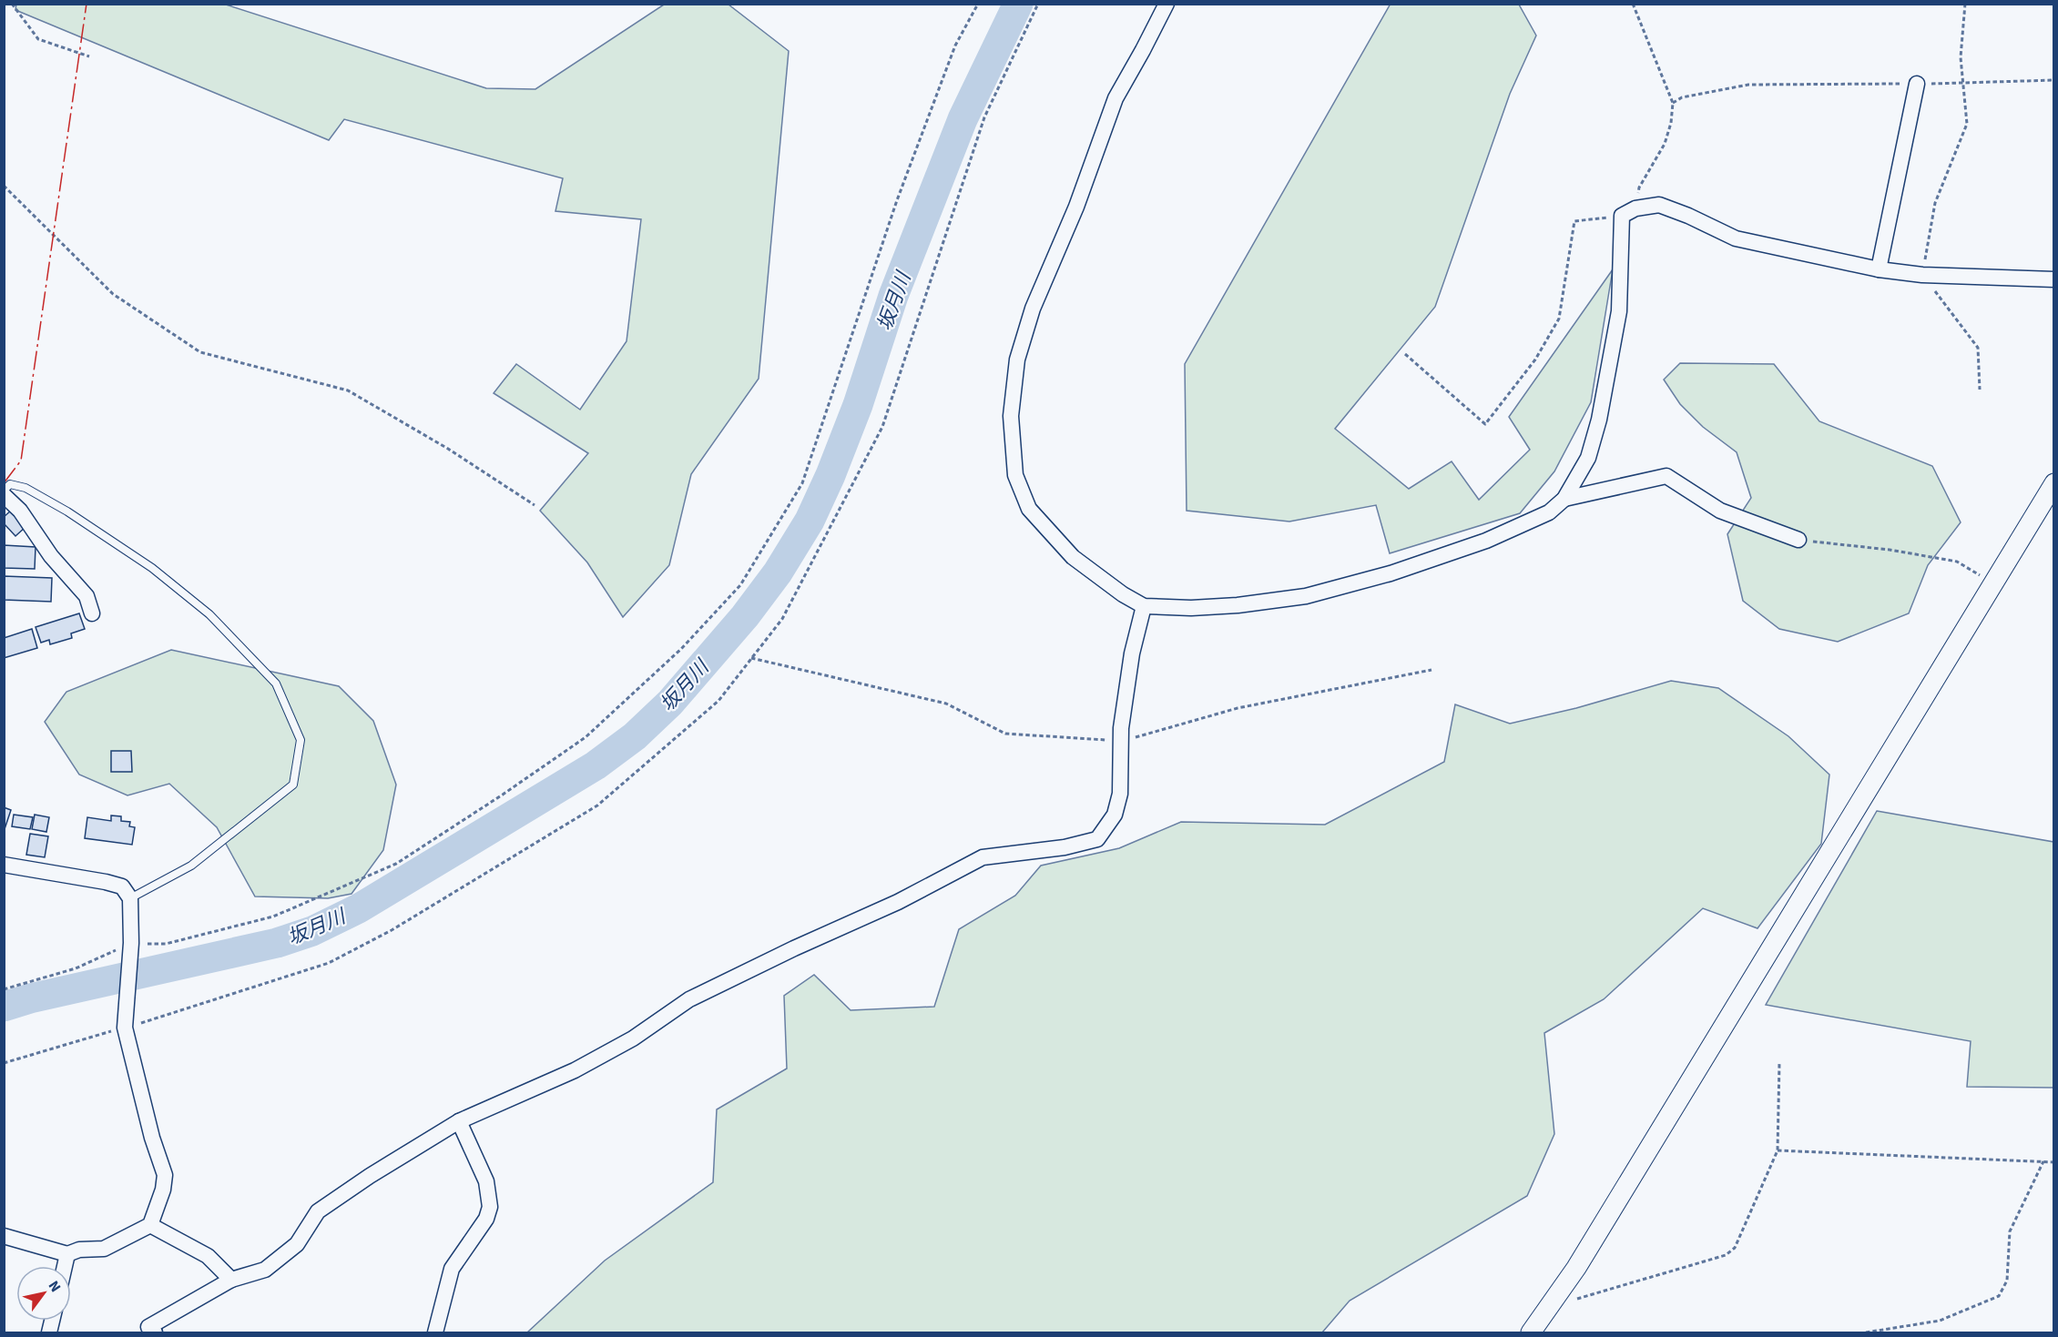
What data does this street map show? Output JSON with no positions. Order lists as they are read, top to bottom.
{
  "water": ["坂月川"],
  "north": "top right"
}
